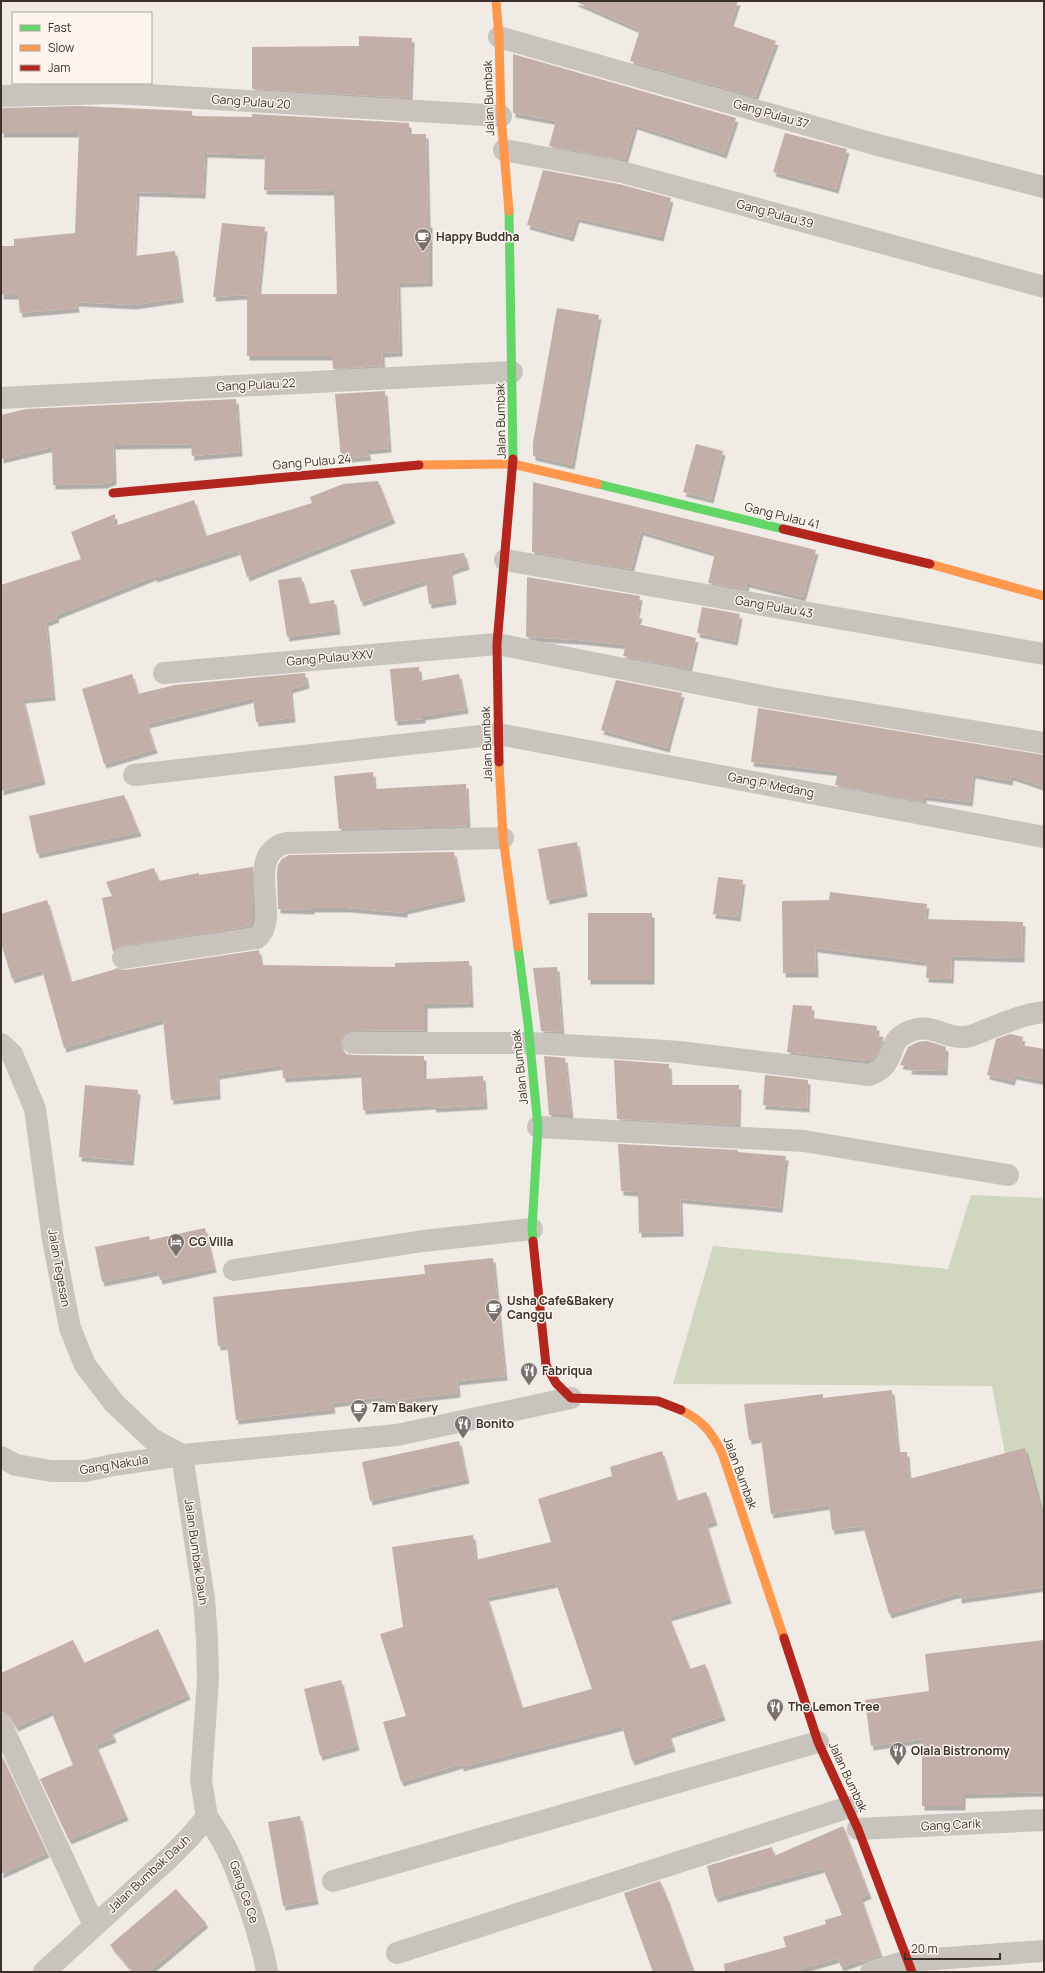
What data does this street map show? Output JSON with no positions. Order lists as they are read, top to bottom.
{
  "streets": {
    "street": [
      "Jalan Bumbak",
      "Gang Pulau 20",
      "Gang Pulau 37",
      "Gang Pulau 39",
      "Gang Pulau 22",
      "Gang Pulau 24",
      "Gang Pulau 41",
      "Gang Pulau 43",
      "Gang Pulau XXV",
      "Gang P. Medang",
      "Jalan Tegesan",
      "Gang Nakula",
      "Jalan Bumbak Dauh",
      "Gang Carik",
      "Gang Ce Ce"
    ]
  },
  "crossings": [
    ["Jalan Bumbak", "Gang Pulau 20"],
    ["Jalan Bumbak", "Gang Pulau 37"],
    ["Jalan Bumbak", "Gang Pulau 39"],
    ["Jalan Bumbak", "Gang Pulau 22"],
    ["Jalan Bumbak", "Gang Pulau 24"],
    ["Jalan Bumbak", "Gang Pulau 41"],
    ["Jalan Bumbak", "Gang Pulau 43"],
    ["Jalan Bumbak", "Gang Pulau XXV"],
    ["Jalan Bumbak", "Gang P. Medang"],
    ["Jalan Bumbak", "Gang Carik"],
    ["Gang Pulau 24", "Gang Pulau 41"],
    ["Jalan Tegesan", "Gang Nakula"],
    ["Jalan Tegesan", "Jalan Bumbak Dauh"],
    ["Gang Nakula", "Jalan Bumbak Dauh"],
    ["Jalan Bumbak Dauh", "Gang Ce Ce"]
  ],
  "places": {
    "cafe": ["Happy Buddha", "Usha Cafe&Bakery Canggu", "7am Bakery"],
    "hotel": ["CG Villa"],
    "restaurant": [
      "Fabriqua",
      "Bonito",
      "The Lemon Tree",
      "Olala Bistronomy"
    ]
  },
  "legend": ["Fast", "Slow", "Jam"],
  "scale_bar": "20 m"
}
